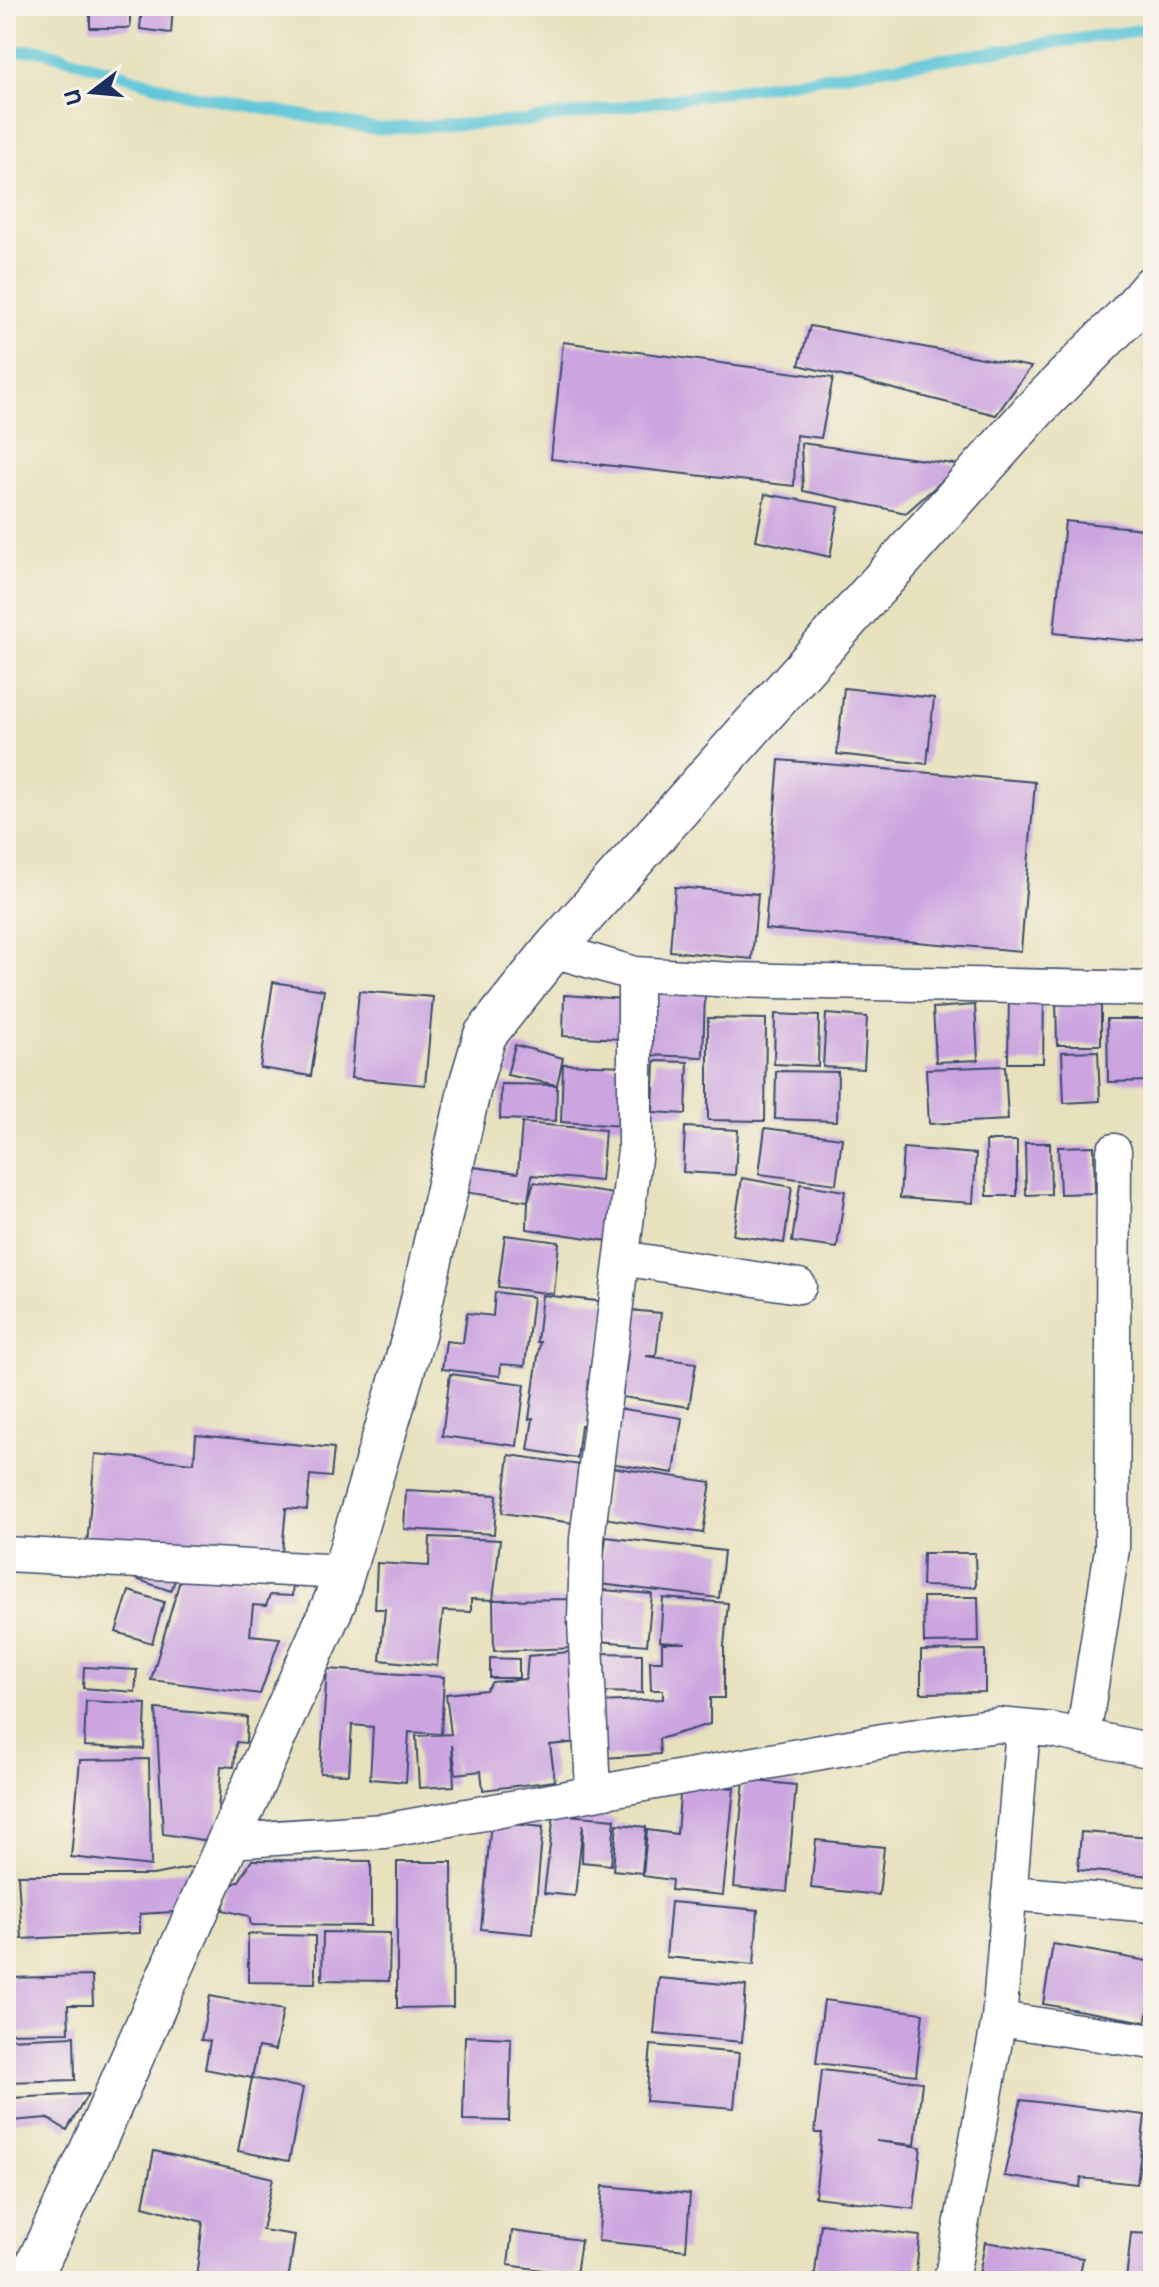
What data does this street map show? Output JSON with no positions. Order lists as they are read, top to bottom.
{
  "north": "left"
}
